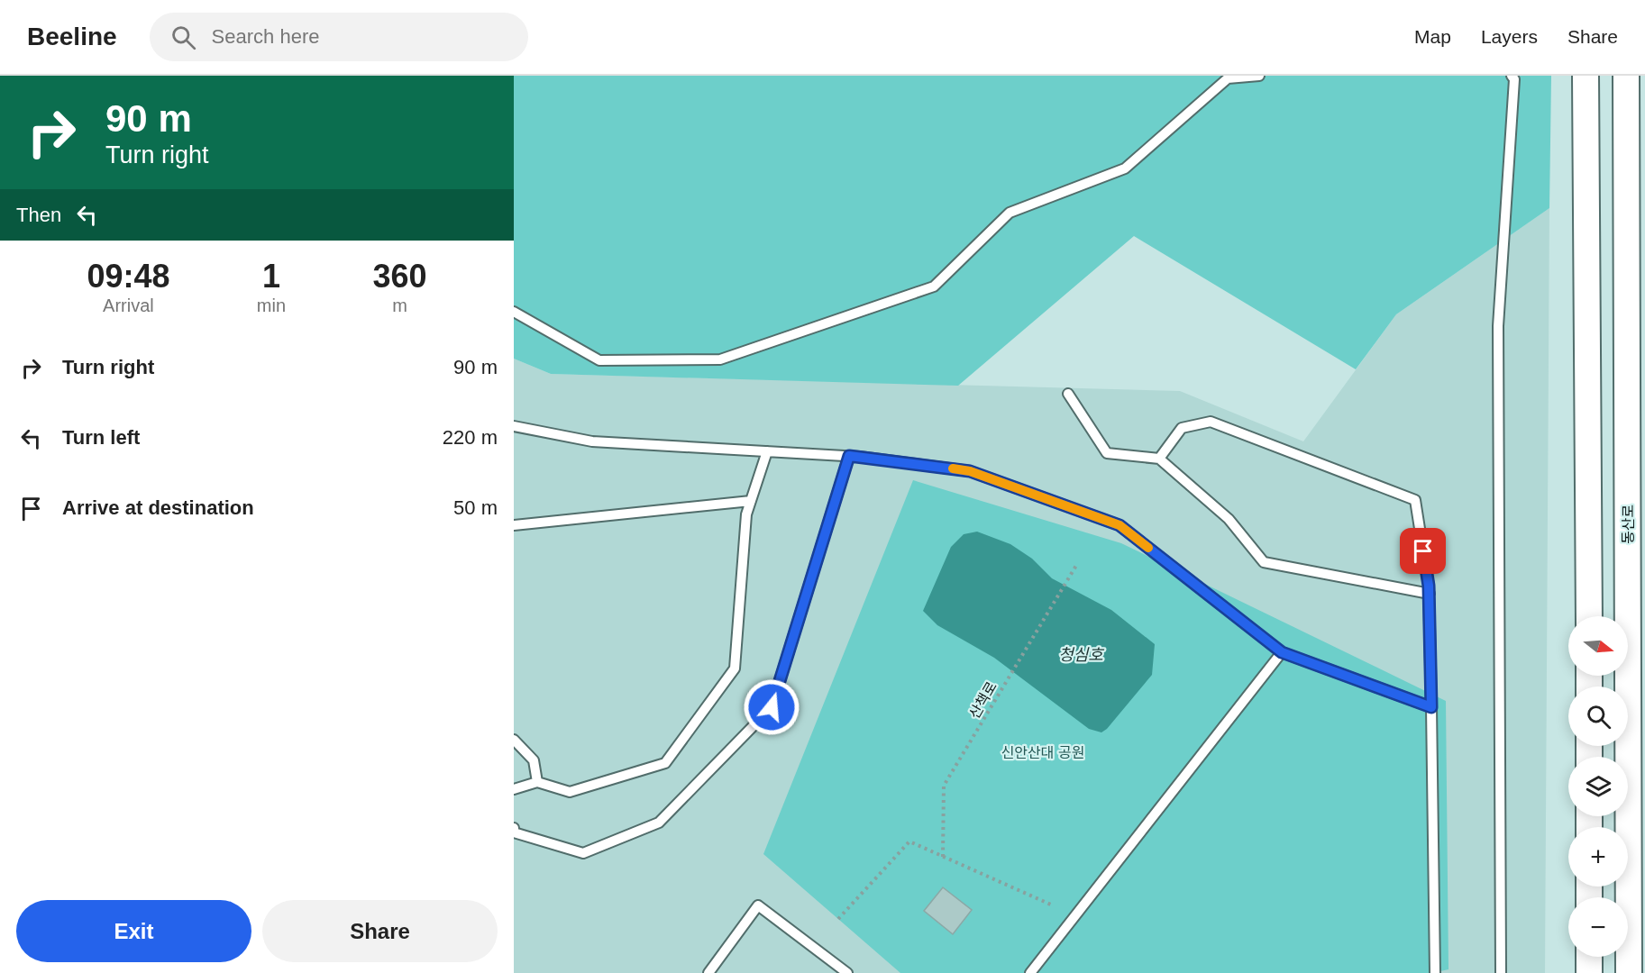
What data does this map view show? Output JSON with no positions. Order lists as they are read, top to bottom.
{
  "streets": {
    "street": ["동산로"],
    "path": ["산책로"]
  },
  "water": ["청심호"],
  "parks": ["신안산대 공원"],
  "north": "right",
  "page": {
    "header": "Beeline",
    "search": "Search here",
    "nav": ["Map", "Layers", "Share"],
    "turn": ["90 m", "Turn right"],
    "then": "Then",
    "eta": [
      "09:48",
      "Arrival",
      "1",
      "min",
      "360",
      "m"
    ],
    "list": [
      {
        "name": "Turn right",
        "value": "90 m"
      },
      {
        "name": "Turn left",
        "value": "220 m"
      },
      {
        "name": "Arrive at destination",
        "value": "50 m"
      }
    ],
    "map_buttons": ["+", "−"],
    "buttons": ["Exit", "Share"]
  }
}
